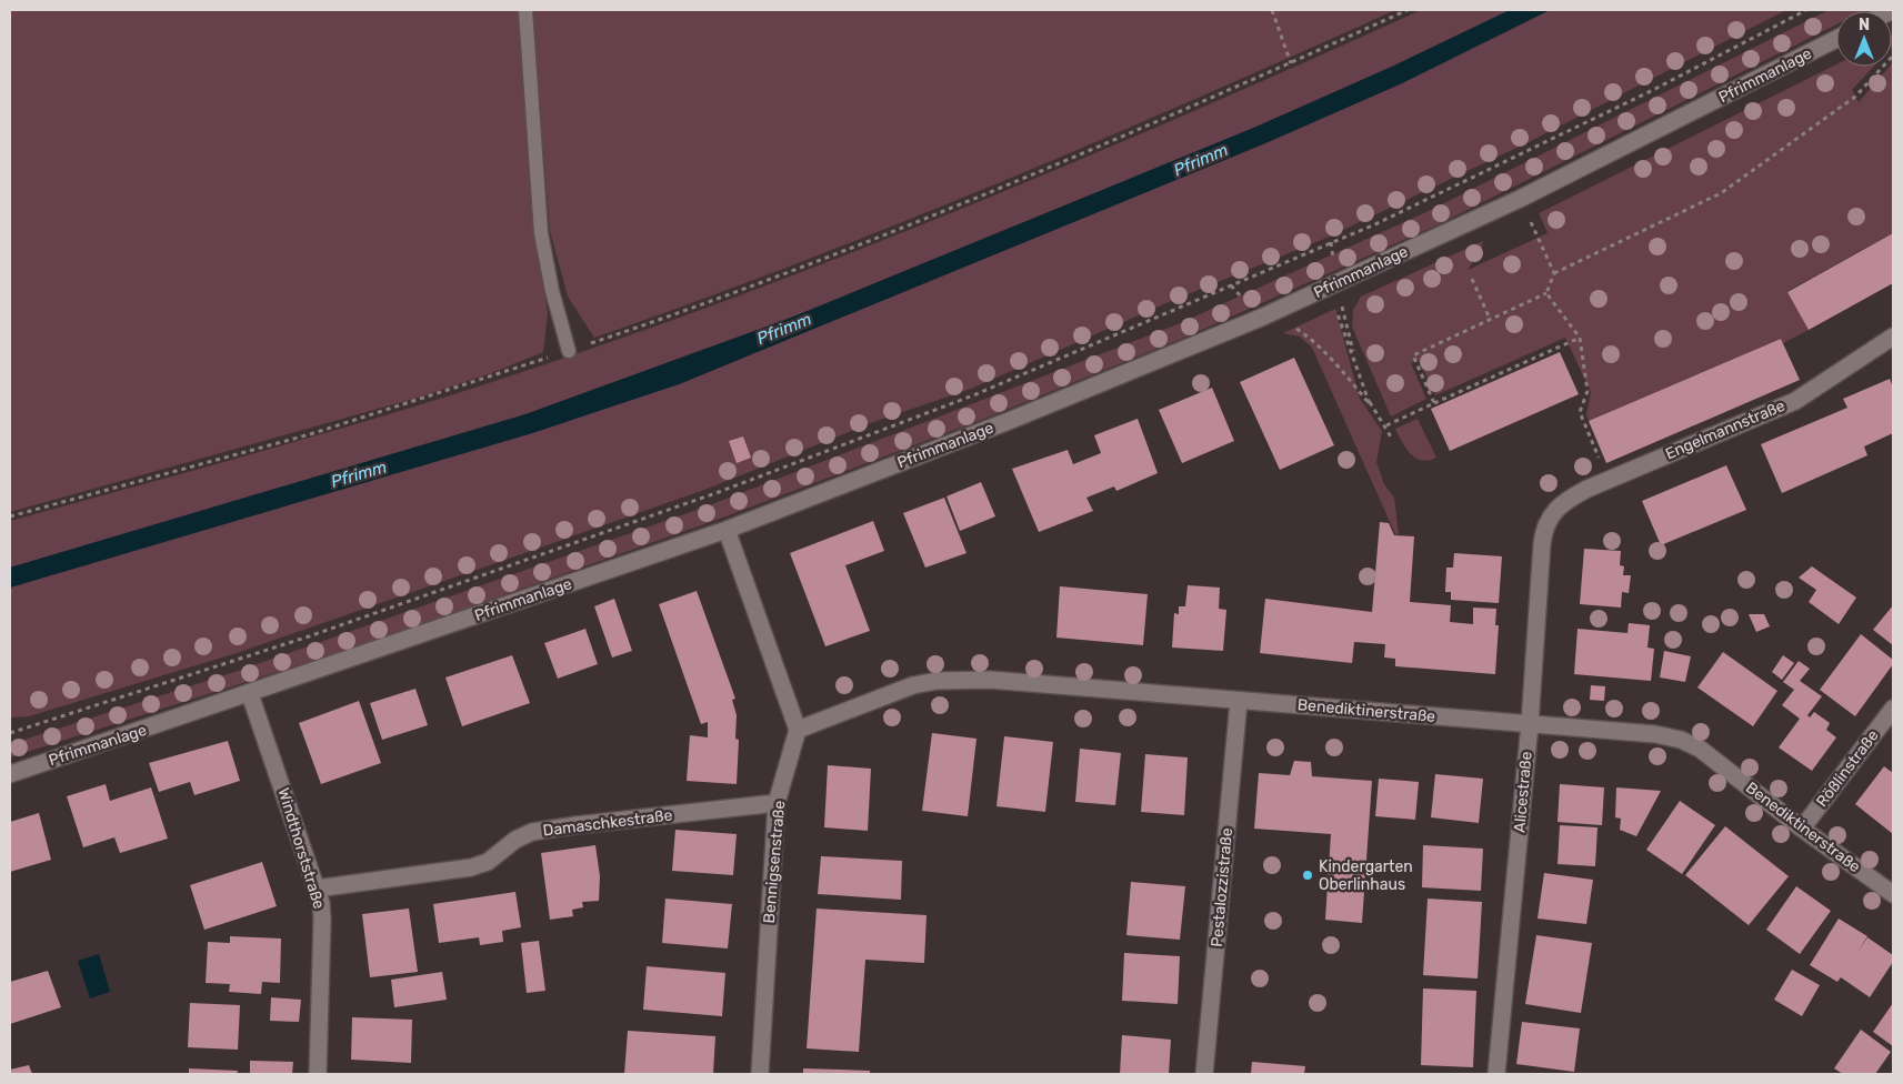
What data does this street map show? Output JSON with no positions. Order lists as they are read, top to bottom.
{
  "streets": {
    "street": [
      "Pfrimmanlage",
      "Engelmannstraße",
      "Benediktinerstraße",
      "Rößlinstraße",
      "Alicestraße",
      "Damaschkestraße",
      "Windthorststraße",
      "Bennigsenstraße",
      "Pestalozzistraße"
    ]
  },
  "crossings": [
    ["Pfrimmanlage", "Windthorststraße"],
    ["Engelmannstraße", "Alicestraße"],
    ["Benediktinerstraße", "Rößlinstraße"],
    ["Benediktinerstraße", "Alicestraße"],
    ["Benediktinerstraße", "Bennigsenstraße"],
    ["Benediktinerstraße", "Pestalozzistraße"],
    ["Damaschkestraße", "Windthorststraße"],
    ["Damaschkestraße", "Bennigsenstraße"]
  ],
  "water": ["Pfrimm"],
  "places": ["Kindergarten Oberlinhaus"],
  "north": "top"
}
